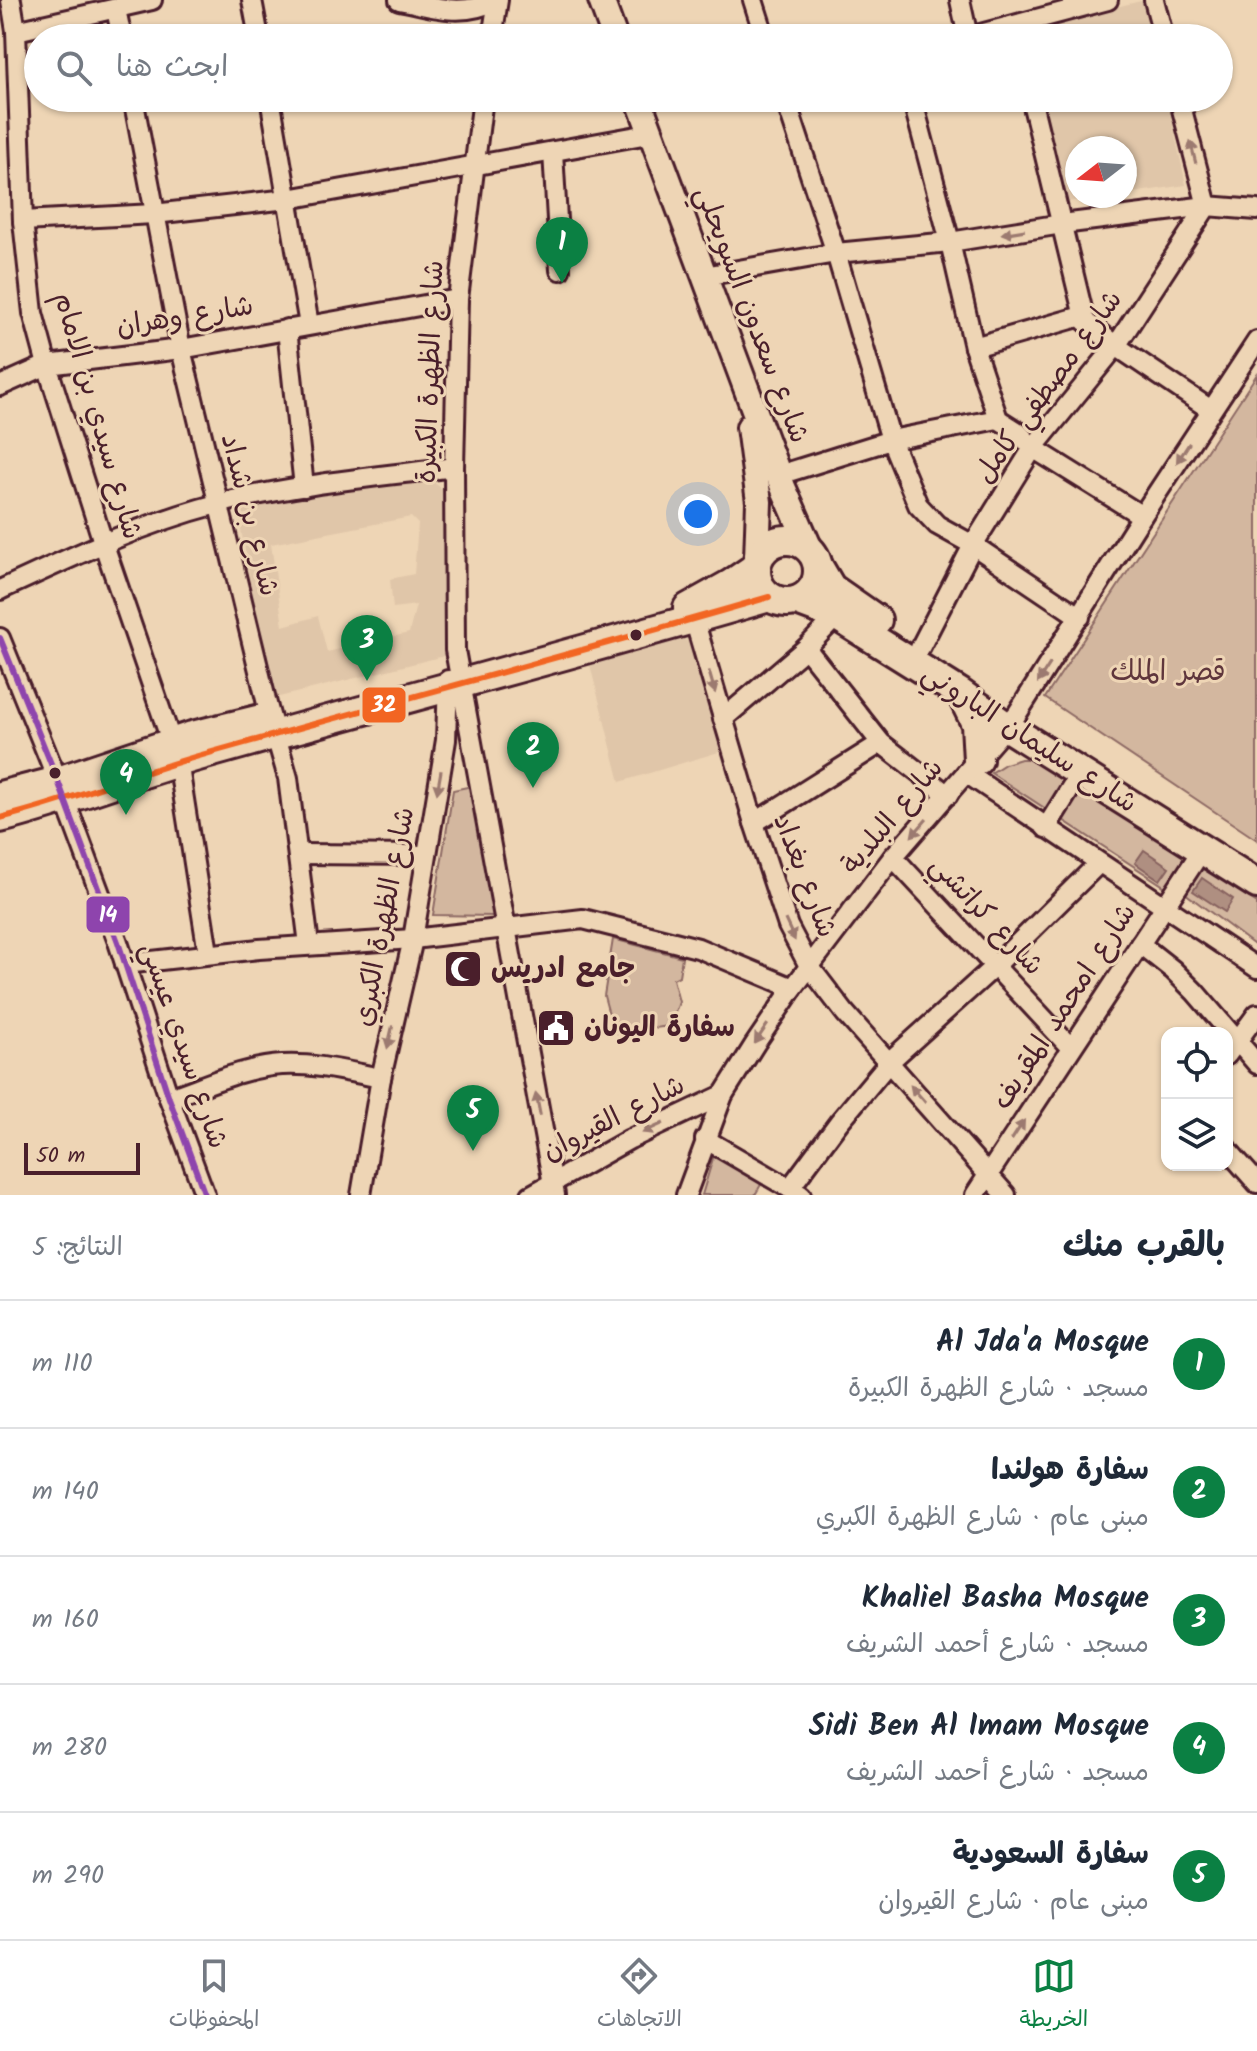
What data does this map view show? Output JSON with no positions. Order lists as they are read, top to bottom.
{
  "streets": {
    "highway": ["شارع سليمان الباروني"],
    "main road": ["شارع سعدون السويحلي"],
    "street": [
      "شارع وهران",
      "شارع الظهرة الكبيرة",
      "شارع مصطفي كامل",
      "شارع سيدي بن الامام",
      "شارع بن شداد",
      "شارع البلدية",
      "شارع بغداد",
      "شارع كراتشي",
      "شارع الظهرة الكبري",
      "شارع امحمد المقريف",
      "شارع سيدي عيسي",
      "شارع القيروان"
    ]
  },
  "crossings": [
    ["شارع سعدون السويحلي", "شارع سليمان الباروني"],
    ["شارع وهران", "شارع الظهرة الكبيرة"],
    ["شارع وهران", "شارع سيدي بن الامام"],
    ["شارع وهران", "شارع بن شداد"],
    ["شارع الظهرة الكبيرة", "شارع الظهرة الكبري"],
    ["شارع مصطفي كامل", "شارع سليمان الباروني"],
    ["شارع سليمان الباروني", "شارع البلدية"],
    ["شارع سليمان الباروني", "شارع امحمد المقريف"],
    ["شارع البلدية", "شارع بغداد"],
    ["شارع البلدية", "شارع كراتشي"],
    ["شارع البلدية", "شارع القيروان"],
    ["شارع بغداد", "شارع امحمد المقريف"],
    ["شارع كراتشي", "شارع امحمد المقريف"]
  ],
  "one_way": ["شارع القيروان"],
  "parks": ["قصر الملك"],
  "places": {
    "mosque": ["جامع ادريس"],
    "public building": ["سفارة اليونان"]
  },
  "lines": ["transit line 32", "transit line 14"],
  "scale_bar": "50 m",
  "north": "left",
  "page": {
    "search": "ابحث هنا",
    "pins": [
      "1",
      "3",
      "2",
      "4",
      "5"
    ],
    "scale": "50 m",
    "heading": ["بالقرب منك", "النتائج: 5"],
    "list": [
      {
        "mark": "1",
        "name": "Al Jda'a Mosque",
        "note": "مسجد · شارع الظهرة الكبيرة",
        "value": "110 m"
      },
      {
        "mark": "2",
        "name": "سفارة هولندا",
        "note": "مبنى عام · شارع الظهرة الكبري",
        "value": "140 m"
      },
      {
        "mark": "3",
        "name": "Khaliel Basha Mosque",
        "note": "مسجد · شارع أحمد الشريف",
        "value": "160 m"
      },
      {
        "mark": "4",
        "name": "Sidi Ben Al Imam Mosque",
        "note": "مسجد · شارع أحمد الشريف",
        "value": "280 m"
      },
      {
        "mark": "5",
        "name": "سفارة السعودية",
        "note": "مبنى عام · شارع القيروان",
        "value": "290 m"
      }
    ],
    "nav": ["الخريطة", "الاتجاهات", "المحفوظات"]
  }
}
